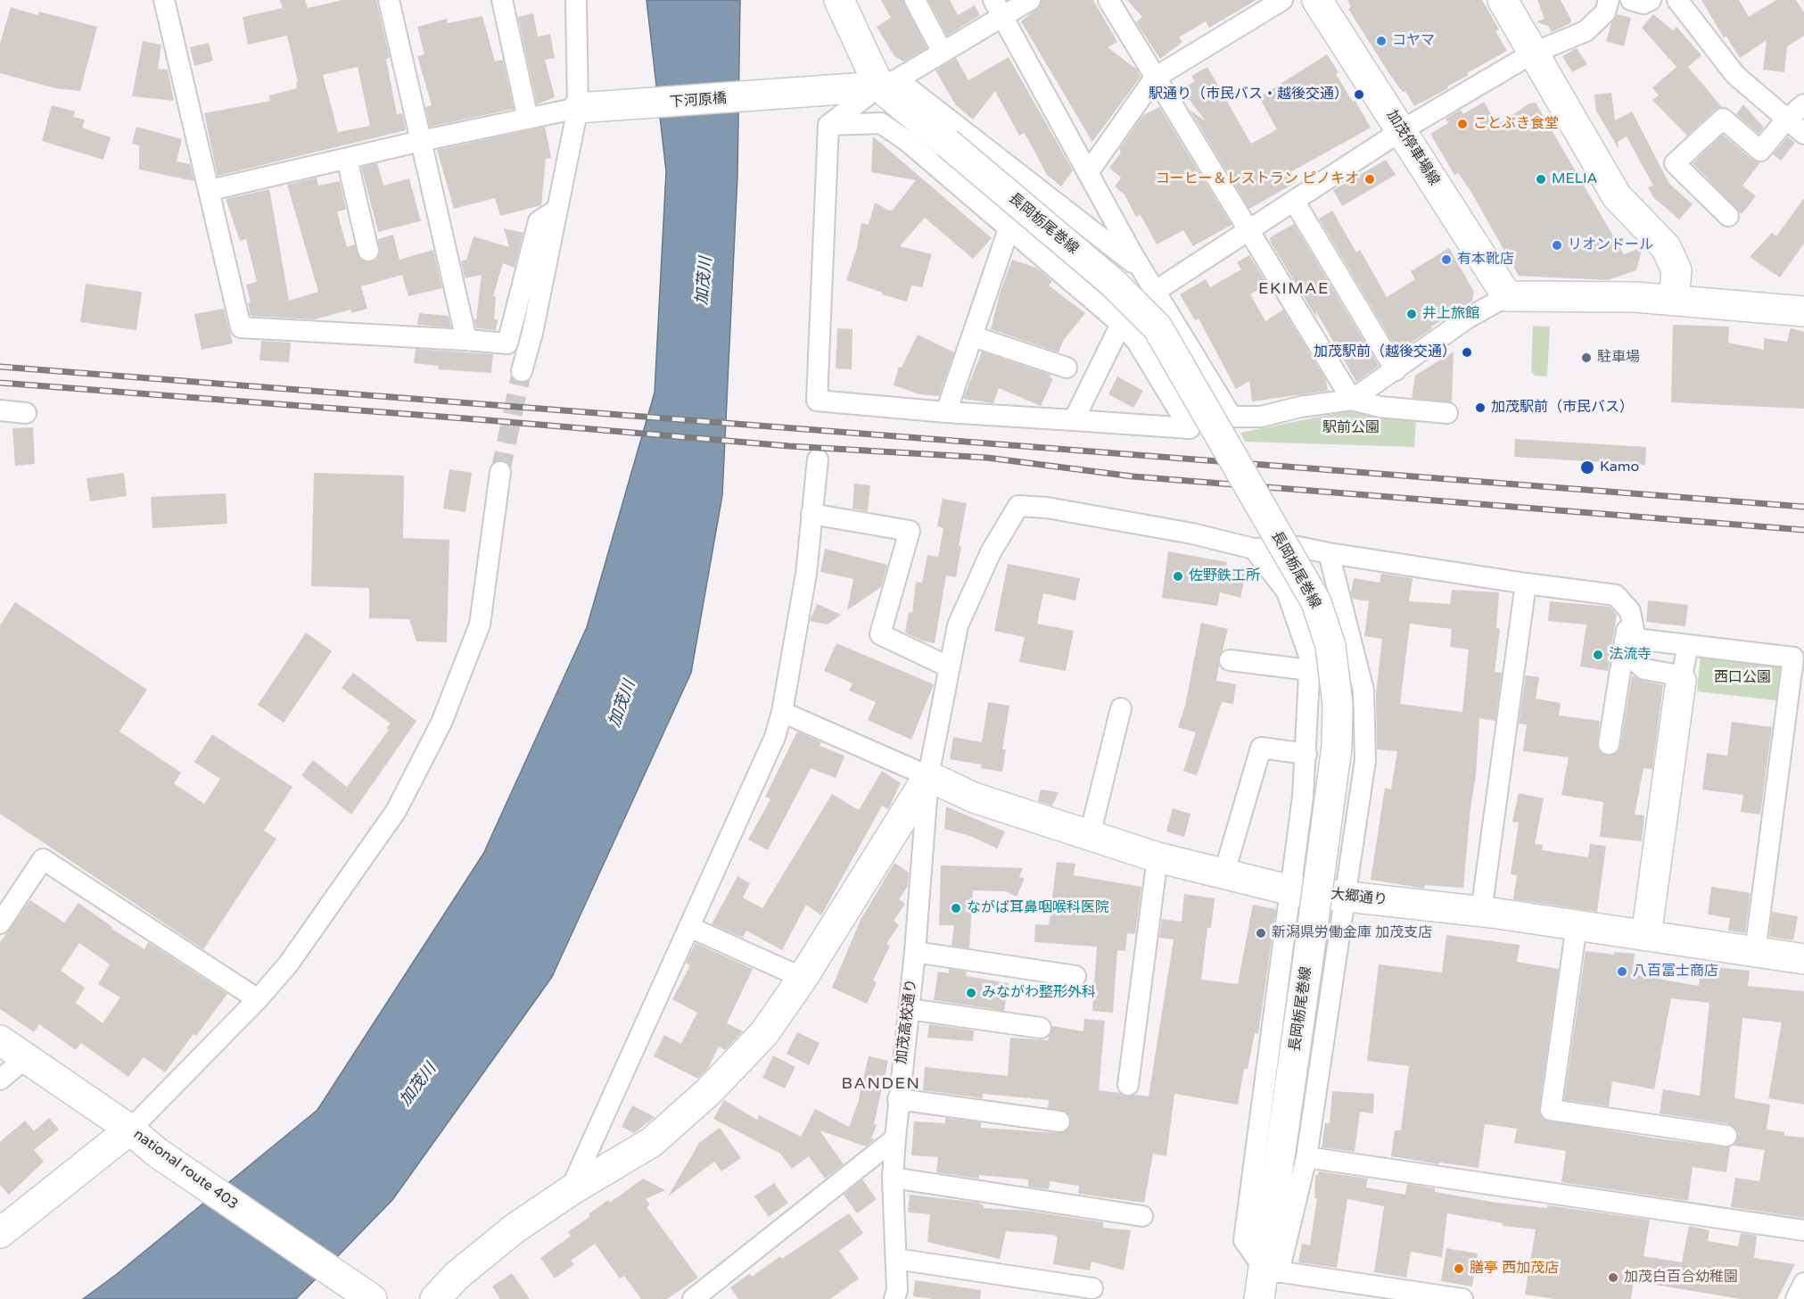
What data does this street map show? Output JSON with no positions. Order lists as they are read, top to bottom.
{
  "streets": {
    "main road": [
      "下河原橋",
      "加茂停車場線",
      "長岡栃尾巻線",
      "大郷通り",
      "national route 403"
    ],
    "street": ["加茂高校通り"]
  },
  "crossings": [
    ["下河原橋", "長岡栃尾巻線"],
    ["大郷通り", "加茂高校通り"]
  ],
  "districts": ["EKIMAE", "BANDEN"],
  "water": ["加茂川"],
  "parks": ["駅前公園", "西口公園"],
  "places": [
    "コヤマ",
    "駅通り（市民バス・越後交通）",
    "ことぶき食堂",
    "コーヒー＆レストラン ピノキオ",
    "MELIA",
    "リオンドール",
    "有本靴店",
    "井上旅館",
    "加茂駅前（越後交通）",
    "駐車場",
    "加茂駅前（市民バス）",
    "Kamo",
    "佐野鉄工所",
    "法流寺",
    "ながば耳鼻咽喉科医院",
    "新潟県労働金庫 加茂支店",
    "八百冨士商店",
    "みながわ整形外科",
    "膳亭 西加茂店",
    "加茂白百合幼稚園"
  ]
}
